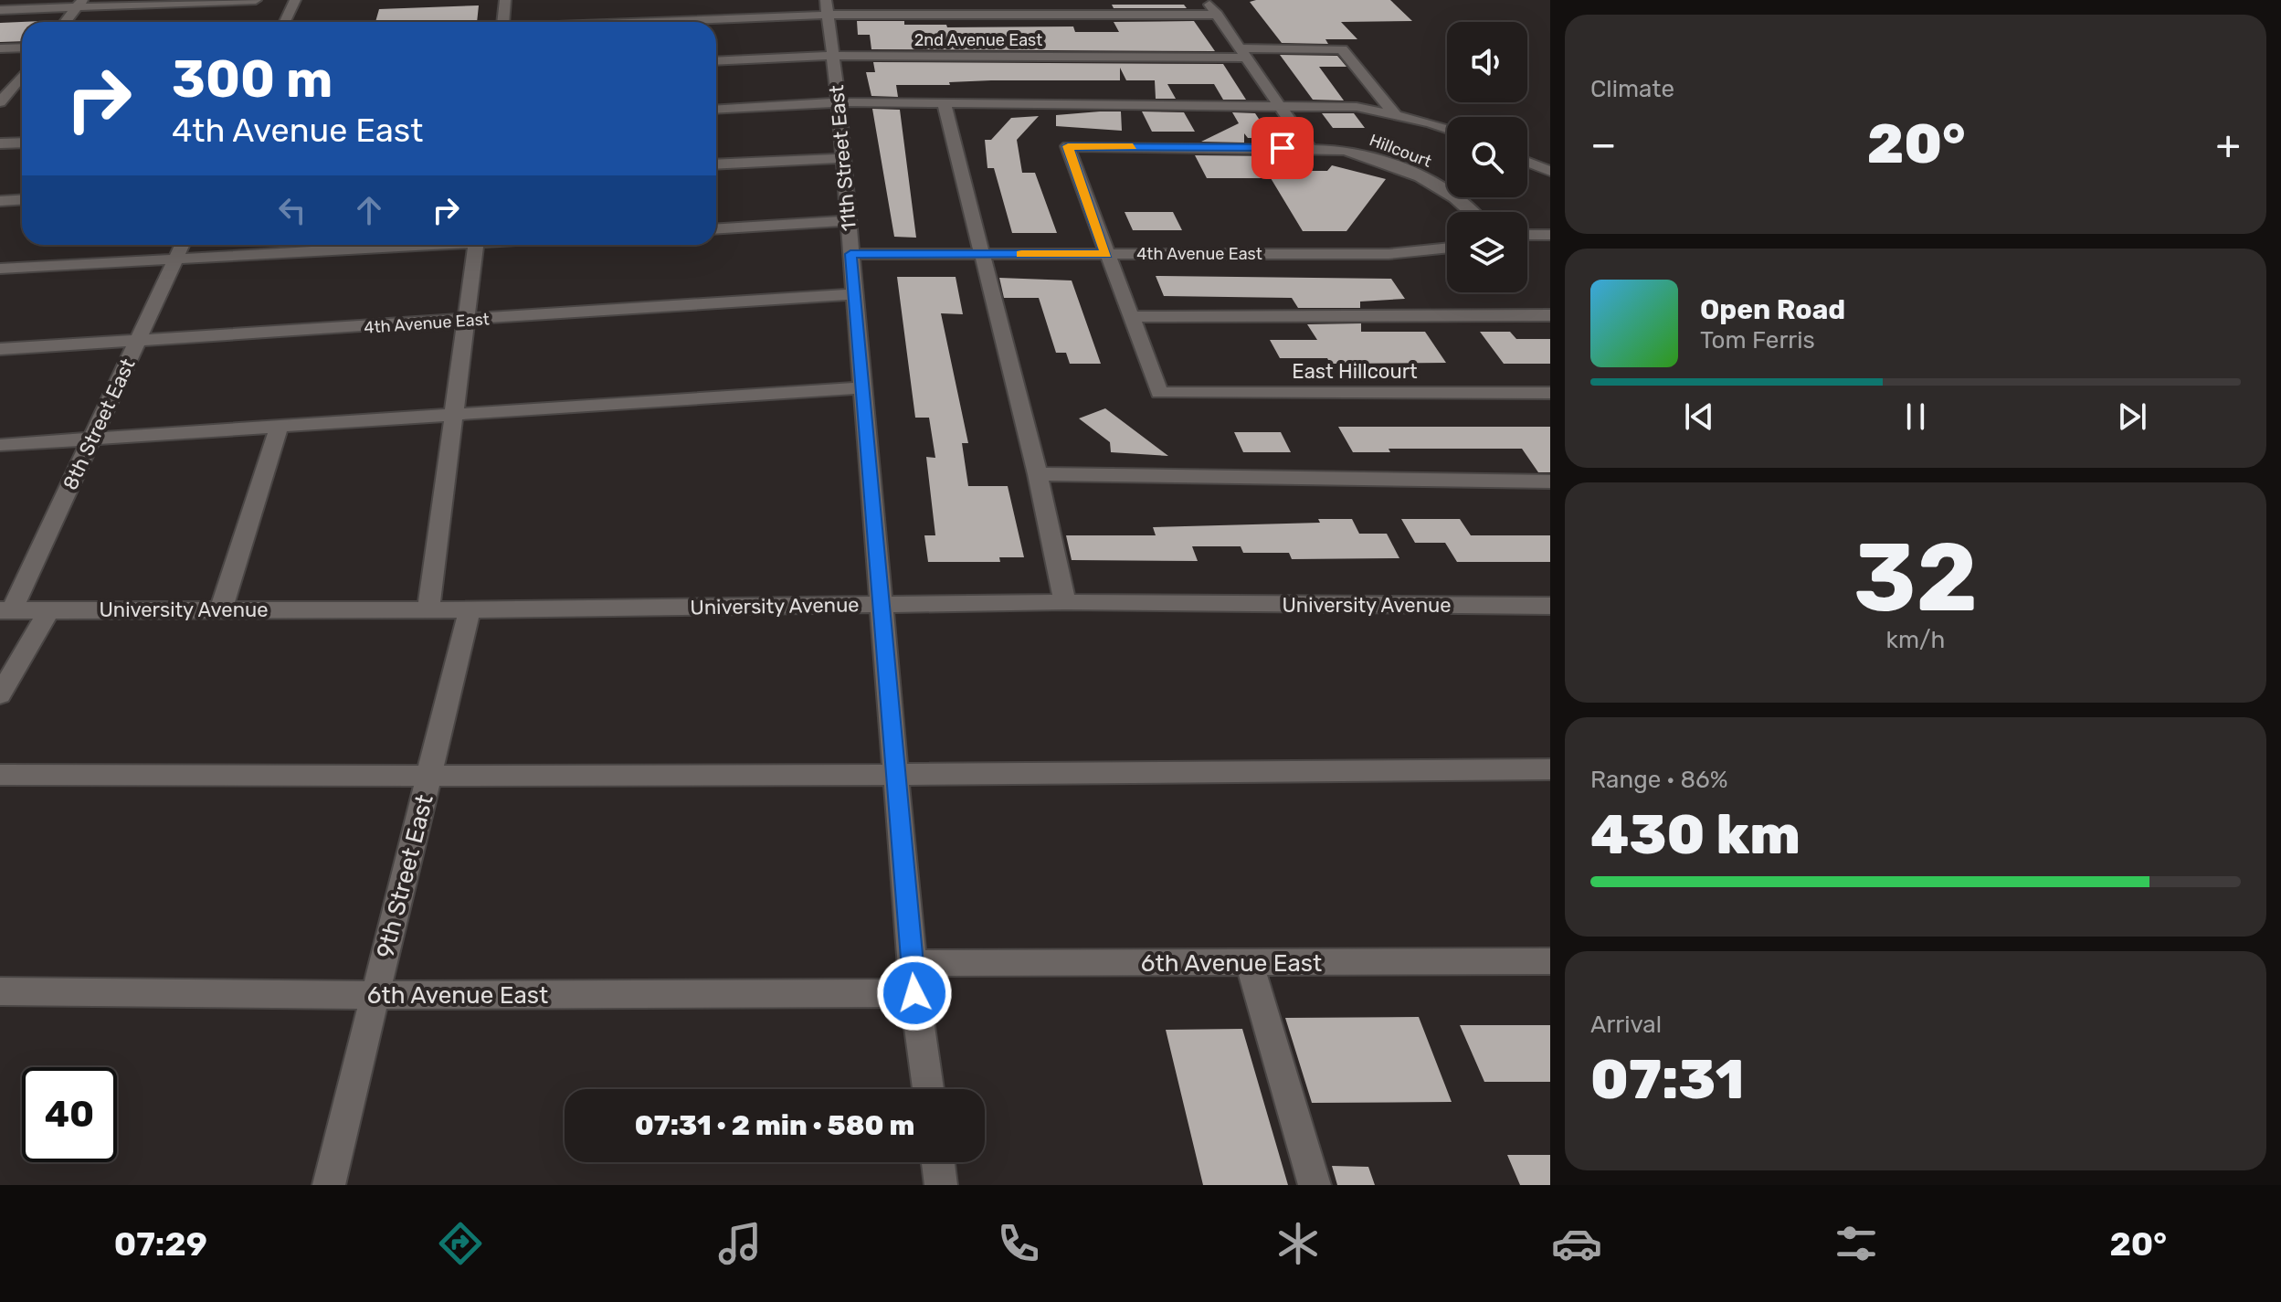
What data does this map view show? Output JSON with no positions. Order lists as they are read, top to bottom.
{
  "streets": {
    "street": [
      "2nd Avenue East",
      "Hillcourt",
      "11th Street East",
      "4th Avenue East",
      "East Hillcourt",
      "8th Street East",
      "University Avenue",
      "9th Street East",
      "6th Avenue East"
    ]
  },
  "crossings": [
    ["2nd Avenue East", "11th Street East"],
    ["Hillcourt", "4th Avenue East"],
    ["Hillcourt", "East Hillcourt"],
    ["11th Street East", "4th Avenue East"],
    ["11th Street East", "University Avenue"],
    ["11th Street East", "6th Avenue East"],
    ["4th Avenue East", "8th Street East"],
    ["8th Street East", "University Avenue"],
    ["University Avenue", "9th Street East"],
    ["9th Street East", "6th Avenue East"]
  ],
  "page": {
    "tile": [
      "Climate",
      ["32", "km/h"],
      ["Range · 86%", "430 km"],
      ["Arrival", "07:31"]
    ],
    "turn": ["300 m", "4th Avenue East"],
    "heat": ["−", "20°", "+"],
    "song": ["Open Road", "Tom Ferris"],
    "limit": "40",
    "trip": "07:31 · 2 min · 580 m",
    "tabs": ["07:29", "20°"]
  }
}
